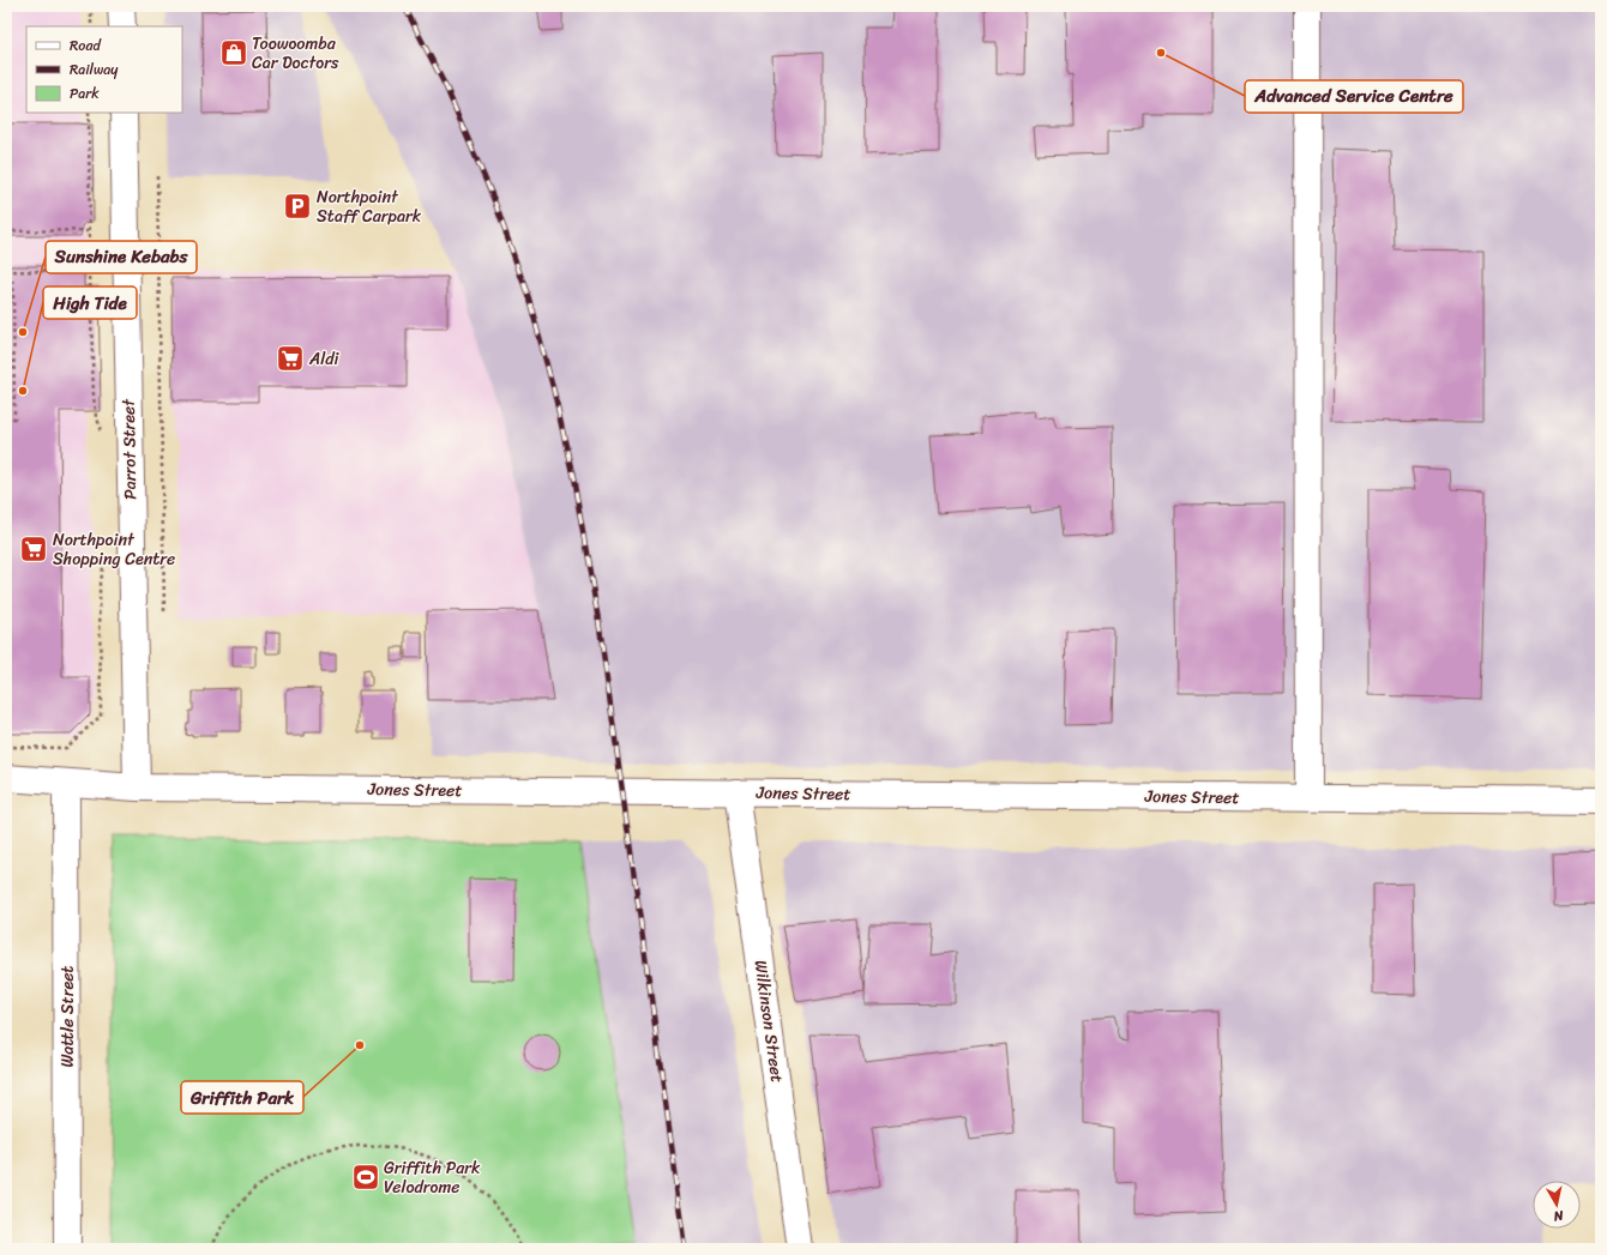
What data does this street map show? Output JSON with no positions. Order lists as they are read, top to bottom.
{
  "streets": {
    "street": [
      "Parrot Street",
      "Jones Street",
      "Wattle Street",
      "Wilkinson Street"
    ]
  },
  "crossings": [
    ["Parrot Street", "Jones Street"],
    ["Jones Street", "Wattle Street"],
    ["Jones Street", "Wilkinson Street"]
  ],
  "places": {
    "shop": ["Toowoomba Car Doctors"],
    "other": [
      "Advanced Service Centre",
      "Sunshine Kebabs",
      "High Tide",
      "Griffith Park"
    ],
    "parking": ["Northpoint Staff Carpark"],
    "supermarket": ["Aldi", "Northpoint Shopping Centre"],
    "sports": ["Griffith Park Velodrome"]
  },
  "legend": ["Road", "Railway", "Park"],
  "north": "bottom"
}
